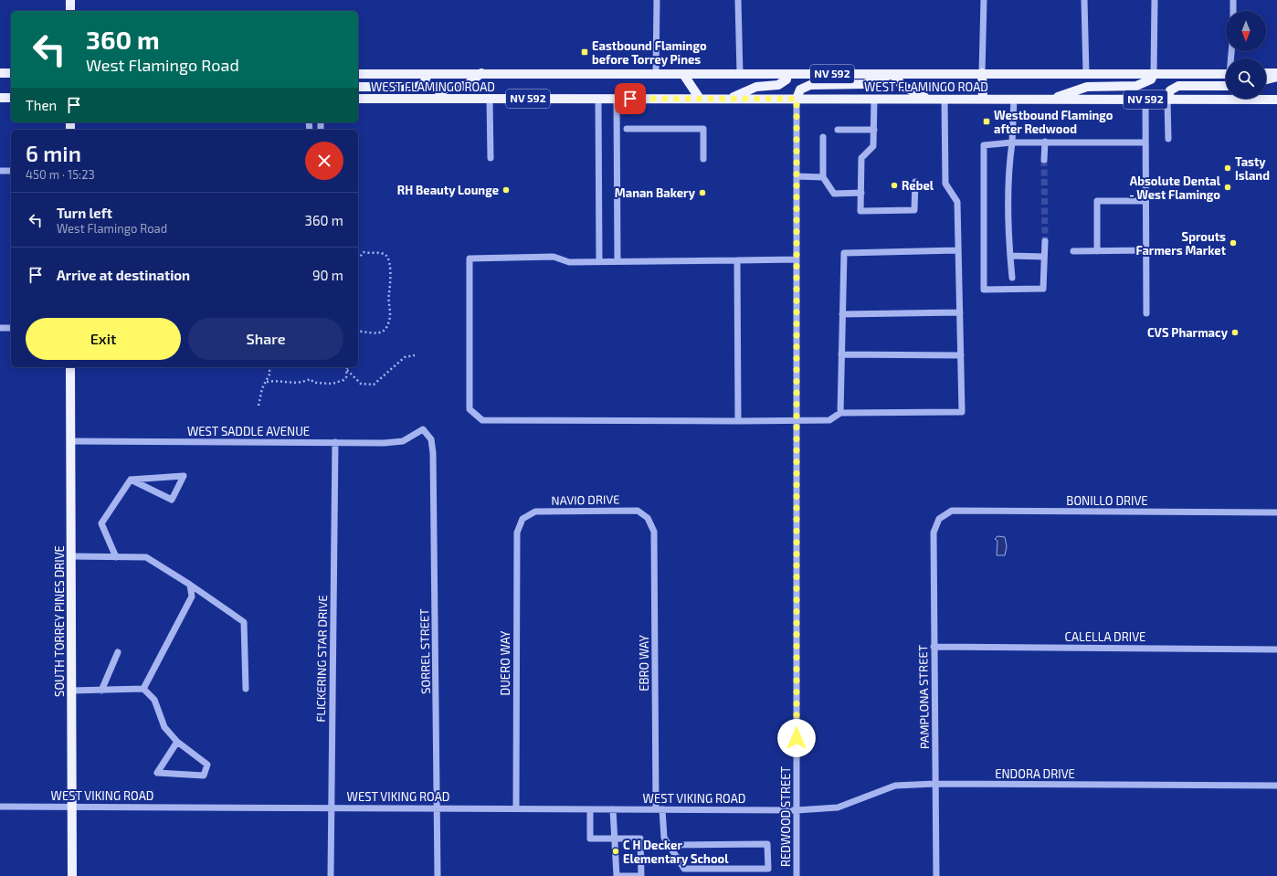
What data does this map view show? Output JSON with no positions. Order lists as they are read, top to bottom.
{
  "streets": {
    "main road": ["NV 592", "WEST FLAMINGO ROAD", "SOUTH TORREY PINES DRIVE"],
    "street": [
      "WEST SADDLE AVENUE",
      "NAVIO DRIVE",
      "BONILLO DRIVE",
      "CALELLA DRIVE",
      "SORREL STREET",
      "FLICKERING STAR DRIVE",
      "DUERO WAY",
      "EBRO WAY",
      "PAMPLONA STREET",
      "ENDORA DRIVE",
      "WEST VIKING ROAD",
      "REDWOOD STREET"
    ]
  },
  "crossings": [
    ["WEST FLAMINGO ROAD", "REDWOOD STREET"],
    ["WEST SADDLE AVENUE", "SOUTH TORREY PINES DRIVE"],
    ["WEST SADDLE AVENUE", "SORREL STREET"],
    ["WEST SADDLE AVENUE", "FLICKERING STAR DRIVE"],
    ["NAVIO DRIVE", "DUERO WAY"],
    ["NAVIO DRIVE", "EBRO WAY"],
    ["BONILLO DRIVE", "PAMPLONA STREET"],
    ["SOUTH TORREY PINES DRIVE", "WEST VIKING ROAD"],
    ["CALELLA DRIVE", "PAMPLONA STREET"],
    ["SORREL STREET", "WEST VIKING ROAD"],
    ["FLICKERING STAR DRIVE", "WEST VIKING ROAD"],
    ["DUERO WAY", "WEST VIKING ROAD"],
    ["EBRO WAY", "WEST VIKING ROAD"],
    ["PAMPLONA STREET", "ENDORA DRIVE"],
    ["ENDORA DRIVE", "WEST VIKING ROAD"],
    ["ENDORA DRIVE", "REDWOOD STREET"],
    ["WEST VIKING ROAD", "REDWOOD STREET"]
  ],
  "places": {
    "transit": ["Eastbound Flamingo before Torrey Pines", "Westbound Flamingo after Redwood"],
    "other": [
      "Tasty Island",
      "Rebel",
      "Absolute Dental - West Flamingo",
      "RH Beauty Lounge",
      "Manan Bakery",
      "Sprouts Farmers Market",
      "CVS Pharmacy",
      "C H Decker Elementary School"
    ]
  },
  "north": "bottom",
  "page": {
    "turn": ["360 m", "West Flamingo Road"],
    "then": "Then",
    "heading": ["6 min", "450 m · 15:23"],
    "list": [
      {
        "name": "Turn left",
        "note": "West Flamingo Road",
        "value": "360 m"
      },
      {
        "name": "Arrive at destination",
        "value": "90 m"
      }
    ],
    "buttons": ["Exit", "Share"]
  }
}
